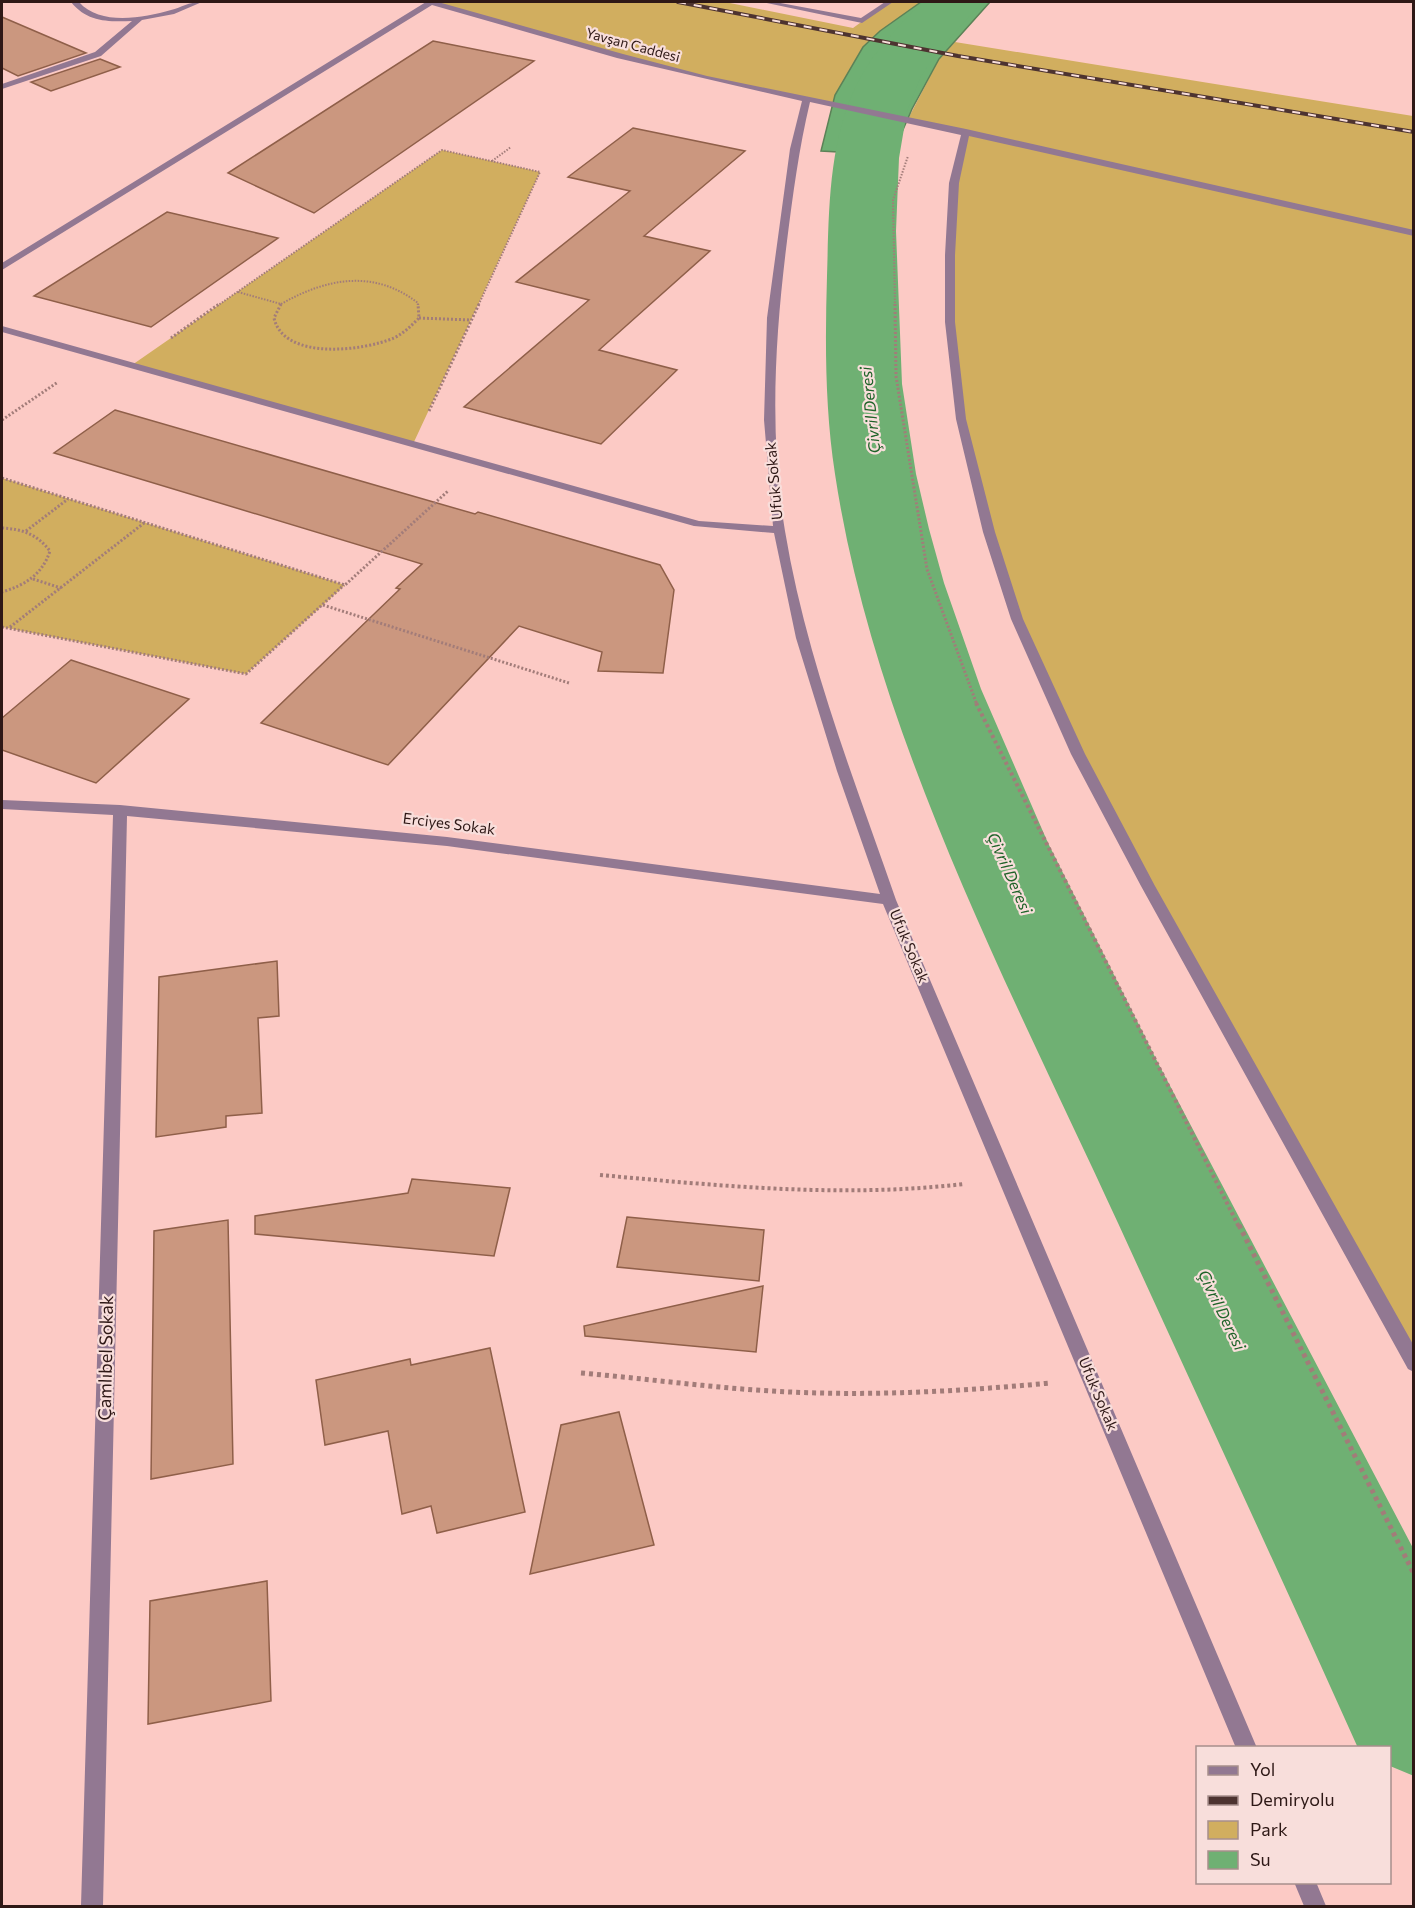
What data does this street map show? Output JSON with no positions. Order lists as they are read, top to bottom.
{
  "streets": {
    "street": [
      "Yavşan Caddesi",
      "Ufuk Sokak",
      "Erciyes Sokak",
      "Çamlıbel Sokak"
    ]
  },
  "crossings": [
    ["Yavşan Caddesi", "Ufuk Sokak"],
    ["Ufuk Sokak", "Erciyes Sokak"],
    ["Erciyes Sokak", "Çamlıbel Sokak"]
  ],
  "water": ["Çivril Deresi"],
  "legend": [
    "Yol",
    "Demiryolu",
    "Park",
    "Su"
  ]
}
